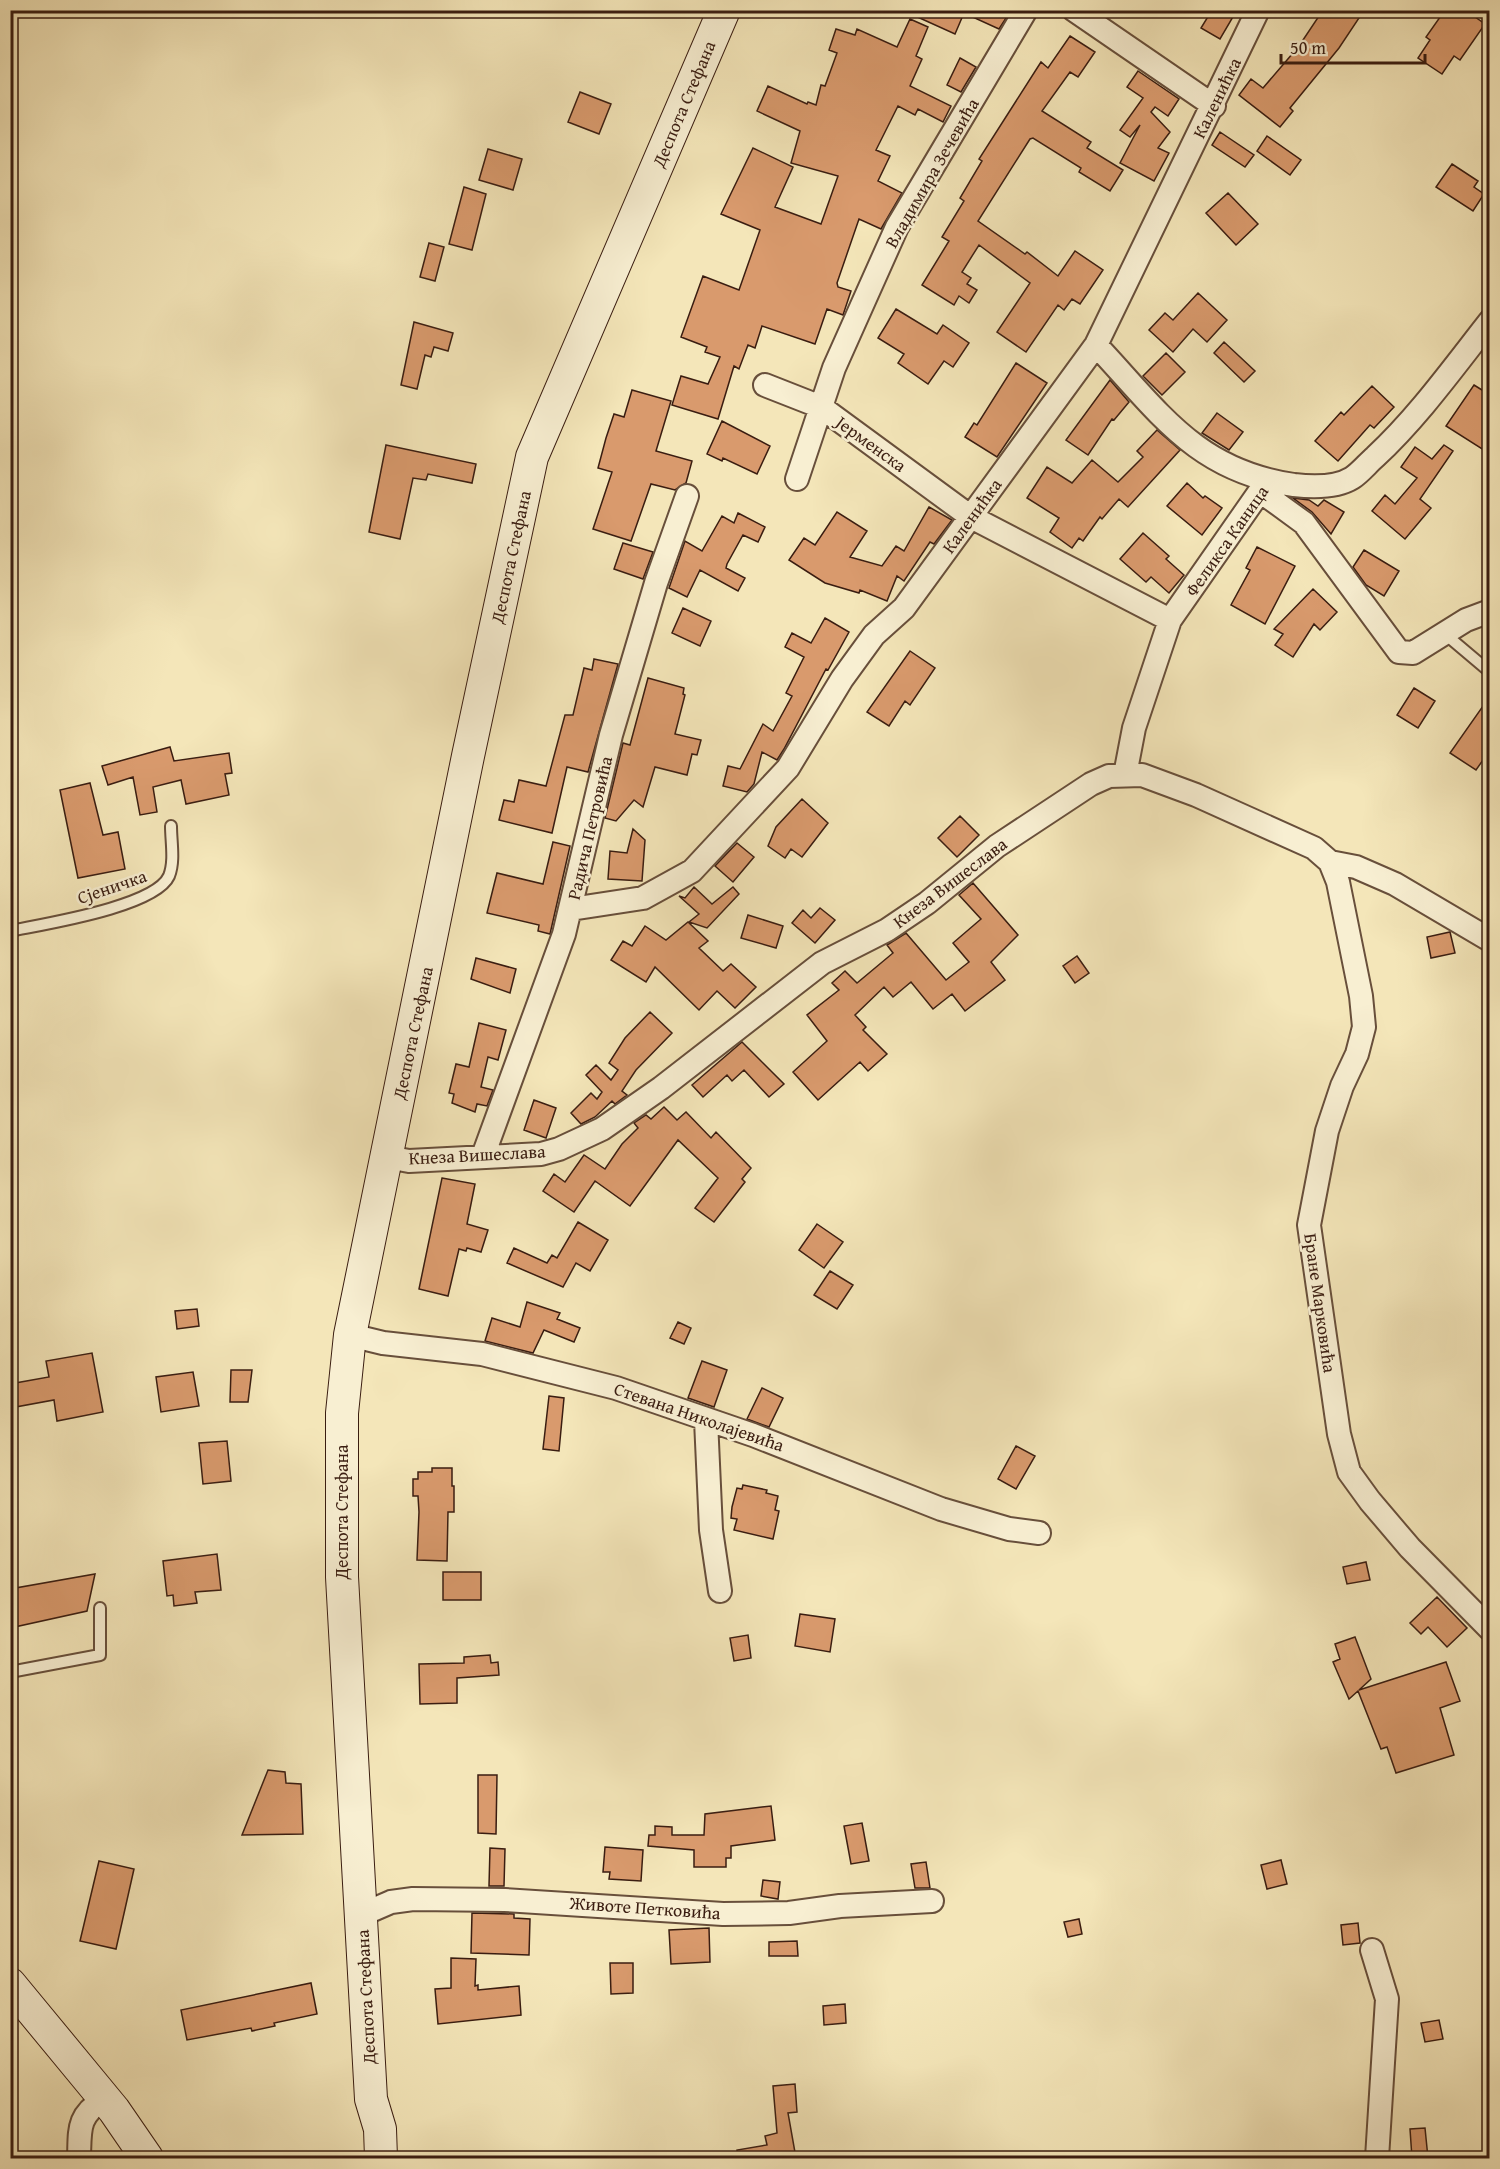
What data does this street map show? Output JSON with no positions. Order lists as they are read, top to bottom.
{
  "streets": {
    "main road": ["Деспота Стефана"],
    "street": [
      "Каленићка",
      "Владимира Зечевића",
      "Јерменска",
      "Феликса Каница",
      "Радича Петровића",
      "Кнеза Вишеслава",
      "Бране Марковића",
      "Стевана Николајевића",
      "Животе Петковића"
    ],
    "lane": ["Сјеничка"]
  },
  "crossings": [
    ["Каленићка", "Јерменска"],
    ["Каленићка", "Радича Петровића"],
    ["Деспота Стефана", "Кнеза Вишеслава"],
    ["Деспота Стефана", "Стевана Николајевића"],
    ["Деспота Стефана", "Животе Петковића"],
    ["Владимира Зечевића", "Јерменска"],
    ["Јерменска", "Феликса Каница"],
    ["Феликса Каница", "Кнеза Вишеслава"],
    ["Радича Петровића", "Кнеза Вишеслава"],
    ["Кнеза Вишеслава", "Бране Марковића"]
  ],
  "scale_bar": "50 m"
}
